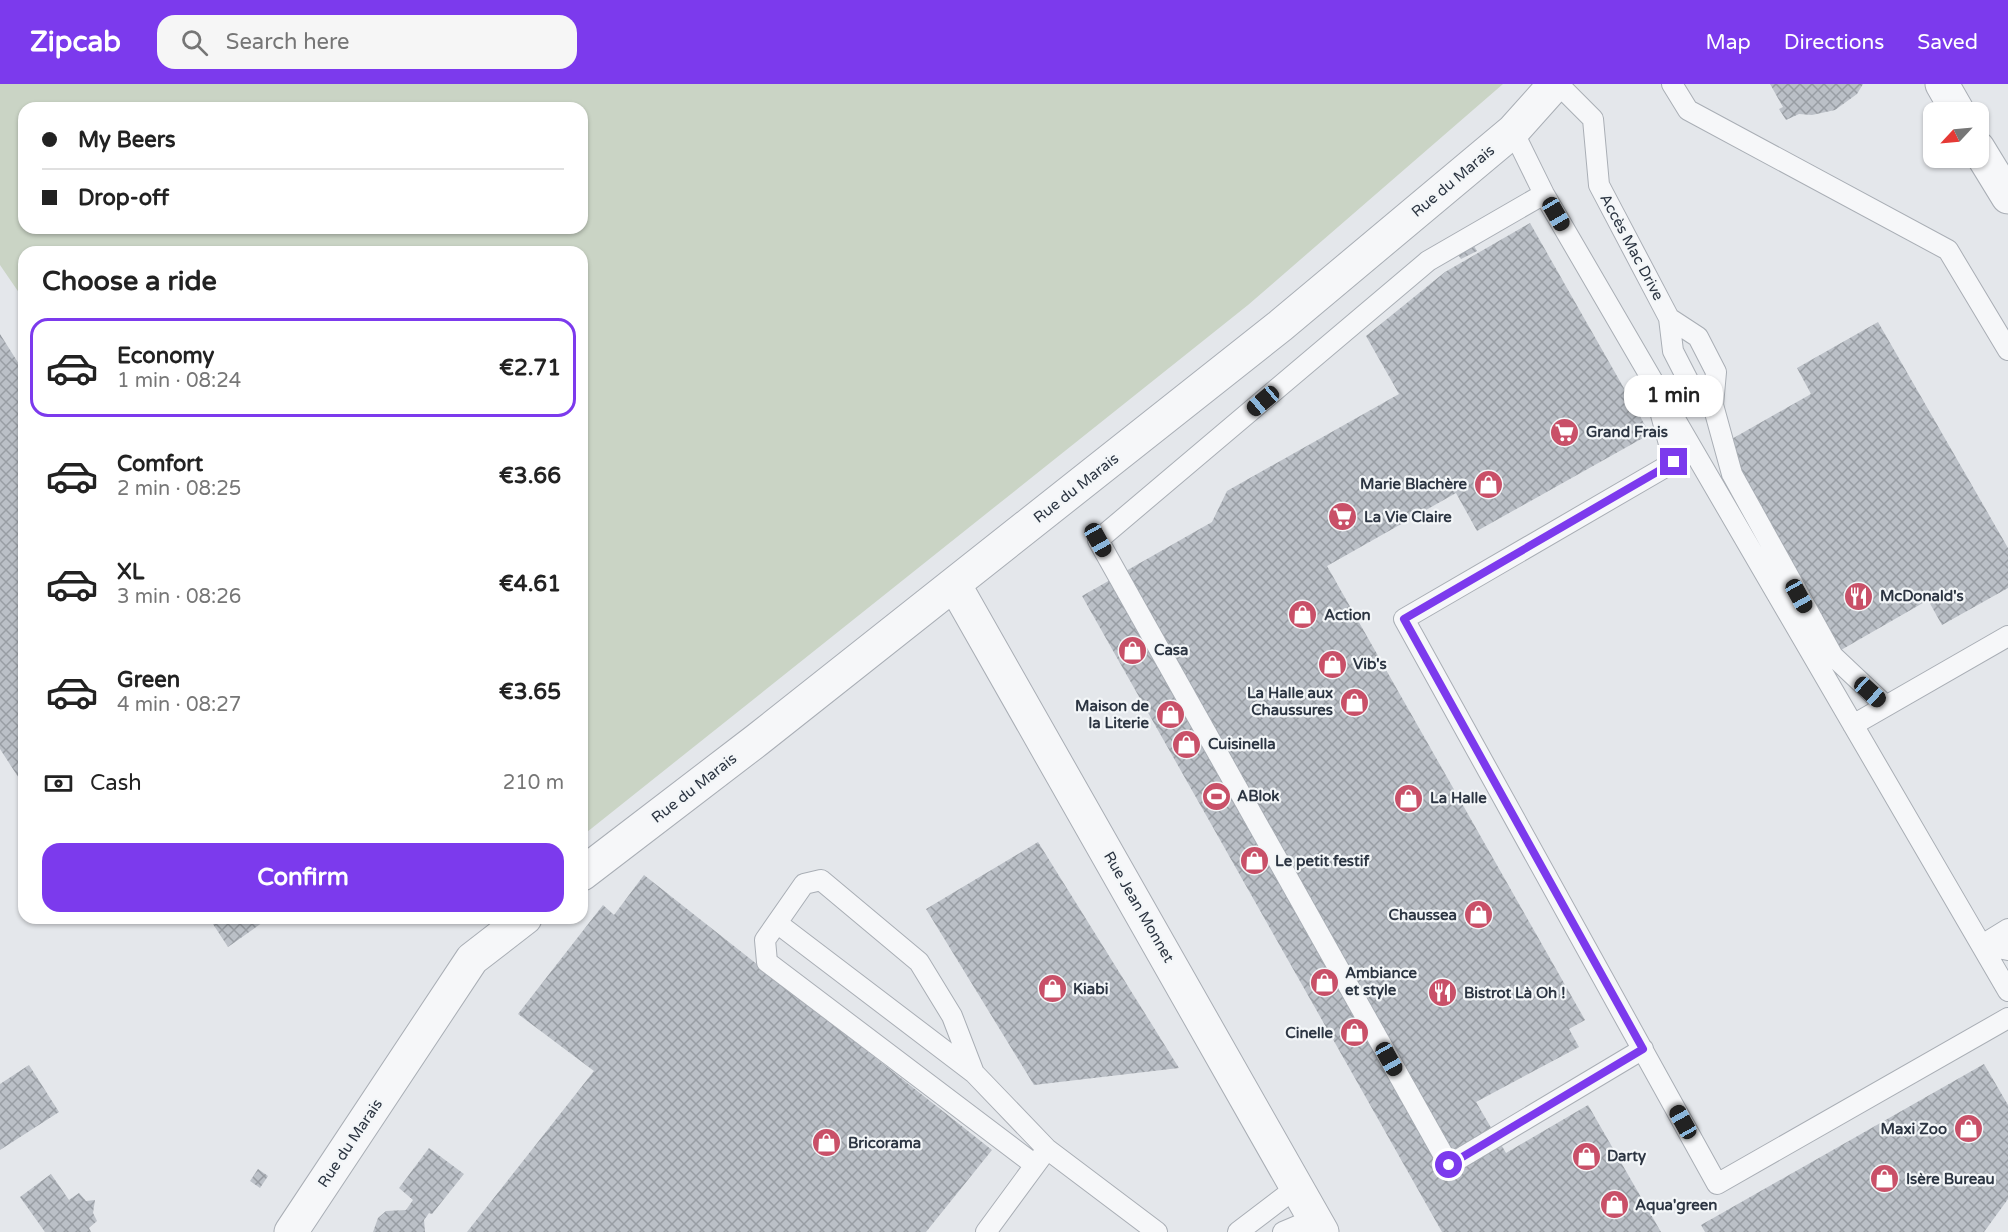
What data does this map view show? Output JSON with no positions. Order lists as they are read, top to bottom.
{
  "streets": {
    "street": ["Rue du Marais", "Rue Jean Monnet"],
    "lane": ["Accès Mac Drive"]
  },
  "crossings": [
    ["Rue du Marais", "Accès Mac Drive"],
    ["Rue du Marais", "Rue Jean Monnet"]
  ],
  "places": {
    "supermarket": ["Grand Frais", "La Vie Claire"],
    "shop": [
      "Marie Blachère",
      "Action",
      "Casa",
      "Vib's",
      "La Halle aux Chaussures",
      "Maison de la Literie",
      "Cuisinella",
      "La Halle",
      "Le petit festif",
      "Chaussea",
      "Ambiance et style",
      "Kiabi",
      "Cinelle",
      "Maxi Zoo",
      "Bricorama",
      "Darty",
      "Isère Bureau",
      "Aqua'green"
    ],
    "restaurant": ["McDonald's", "Bistrot Là Oh !"],
    "sports": ["ABlok"]
  },
  "north": "bottom left",
  "page": {
    "header": "Zipcab",
    "search": "Search here",
    "nav": ["Map", "Directions", "Saved"],
    "banner": ["My Beers", "Drop-off"],
    "heading": "Choose a ride",
    "list": [
      {
        "name": "Economy",
        "note": "1 min · 08:24",
        "value": "€2.71"
      },
      {
        "name": "Comfort",
        "note": "2 min · 08:25",
        "value": "€3.66"
      },
      {
        "name": "XL",
        "note": "3 min · 08:26",
        "value": "€4.61"
      },
      {
        "name": "Green",
        "note": "4 min · 08:27",
        "value": "€3.65"
      }
    ],
    "bubble": "1 min",
    "pay": ["Cash", "210 m"],
    "buttons": "Confirm"
  }
}
